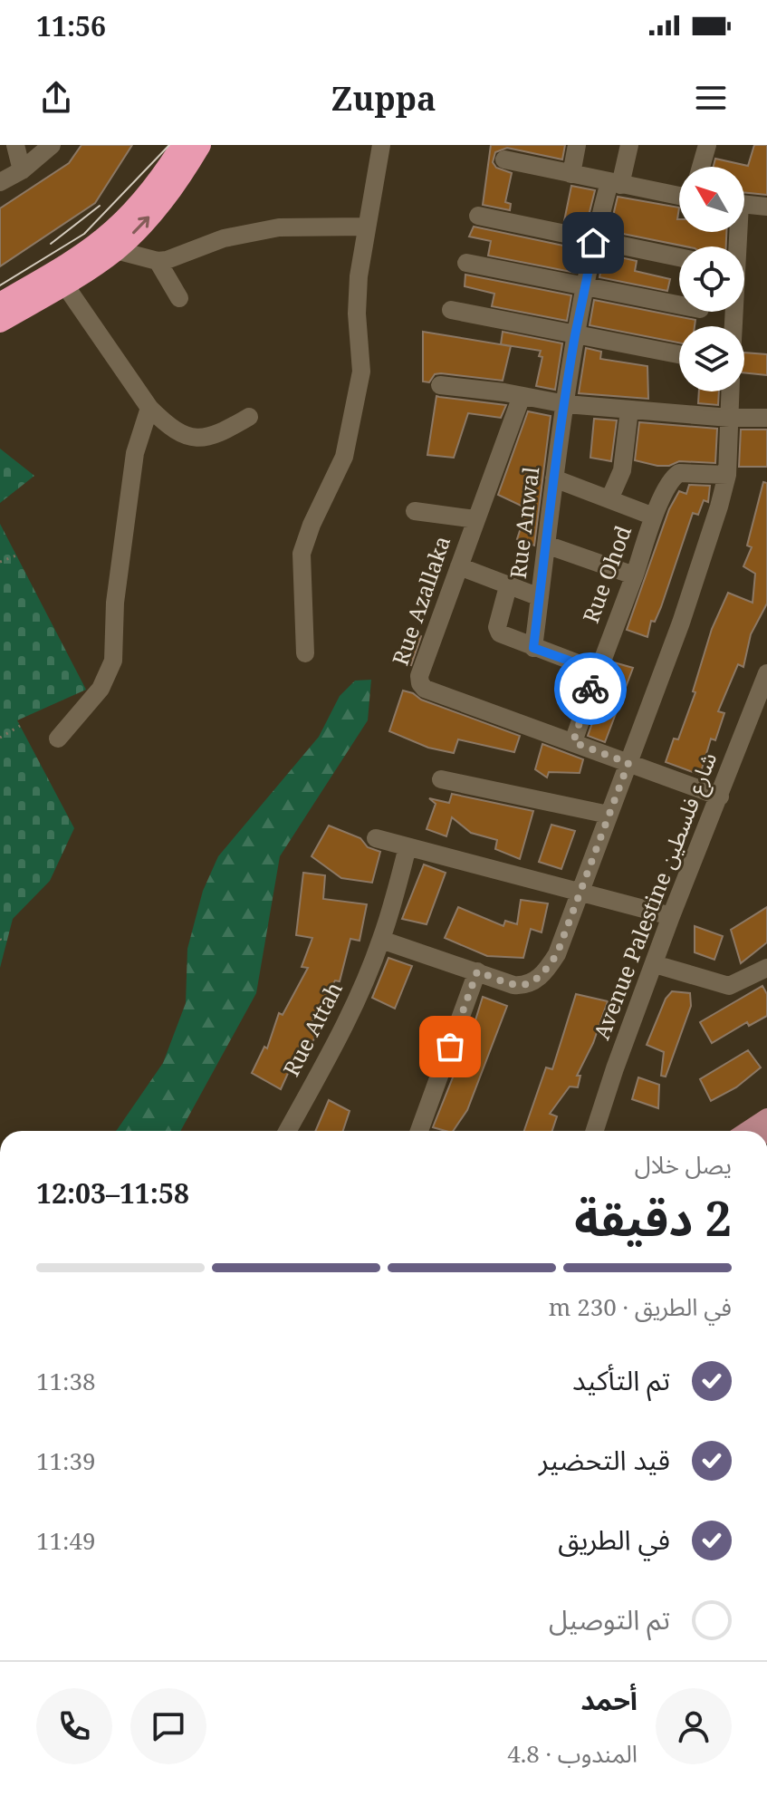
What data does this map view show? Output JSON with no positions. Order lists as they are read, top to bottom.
{
  "streets": {
    "street": [
      "Rue Anwal",
      "Rue Ohod",
      "Rue Azallaka",
      "Avenue Palestine شارع فلسطين",
      "Rue Attah"
    ]
  },
  "crossings": [
    ["Rue Ohod", "Rue Azallaka"],
    ["Rue Azallaka", "Avenue Palestine شارع فلسطين"]
  ],
  "north": "top left",
  "page": {
    "status": "11:56",
    "header": "Zuppa",
    "heading": ["2 دقيقة", "يصل خلال", "11:58–12:03"],
    "panel": ["أحمد", "المندوب · 4.8"],
    "bar": "في الطريق · 230 m",
    "list": [
      ["تم التأكيد", "11:38"],
      ["قيد التحضير", "11:39"],
      ["في الطريق", "11:49"],
      "تم التوصيل"
    ]
  }
}
